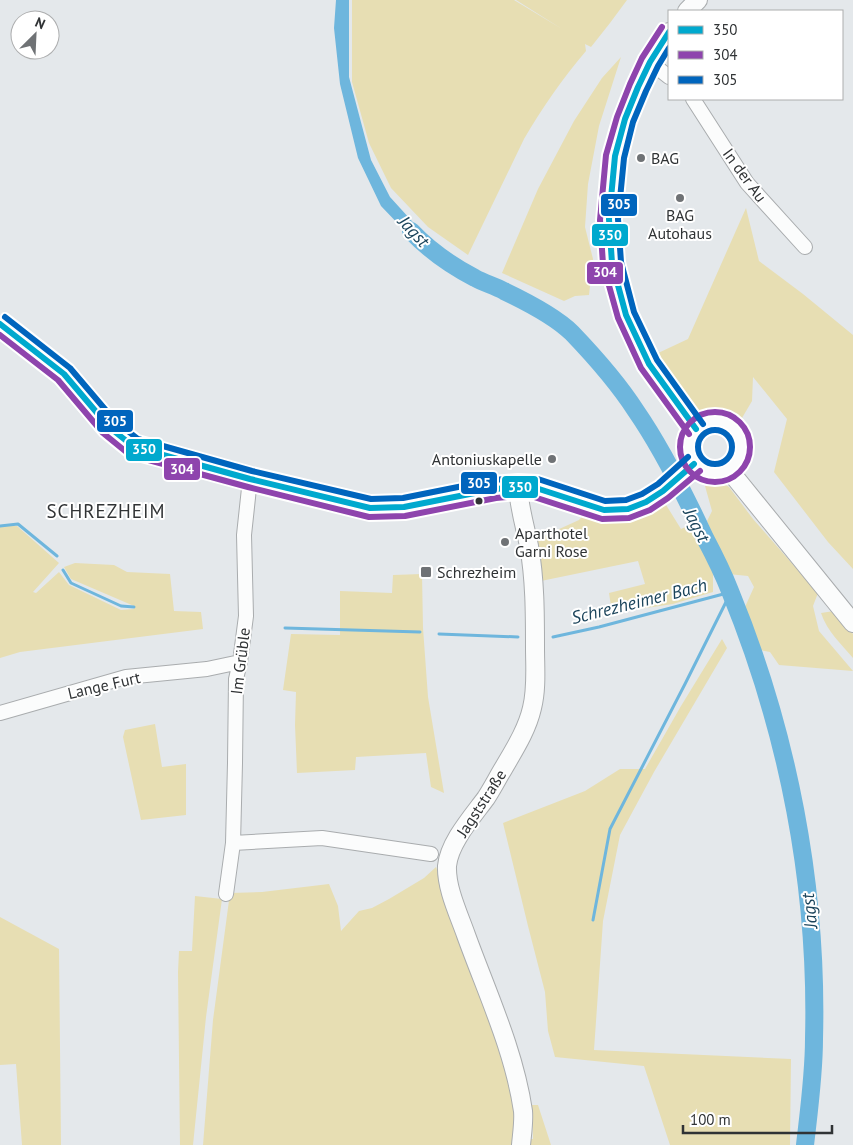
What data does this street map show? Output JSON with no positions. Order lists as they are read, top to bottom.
{
  "streets": {
    "main road": ["Jagststraße"],
    "street": ["In der Au", "Im Grüble", "Lange Furt"]
  },
  "crossings": [
    ["Im Grüble", "Lange Furt"]
  ],
  "districts": ["SCHREZHEIM"],
  "water": ["Jagst", "Schrezheimer Bach"],
  "places": {
    "other": [
      "BAG",
      "BAG Autohaus",
      "Antoniuskapelle",
      "Aparthotel Garni Rose"
    ],
    "transit": ["Schrezheim"]
  },
  "lines": ["transit line 304", "transit line 350", "transit line 305"],
  "legend": ["350", "304", "305"],
  "scale_bar": "100 m",
  "north": "top right"
}
